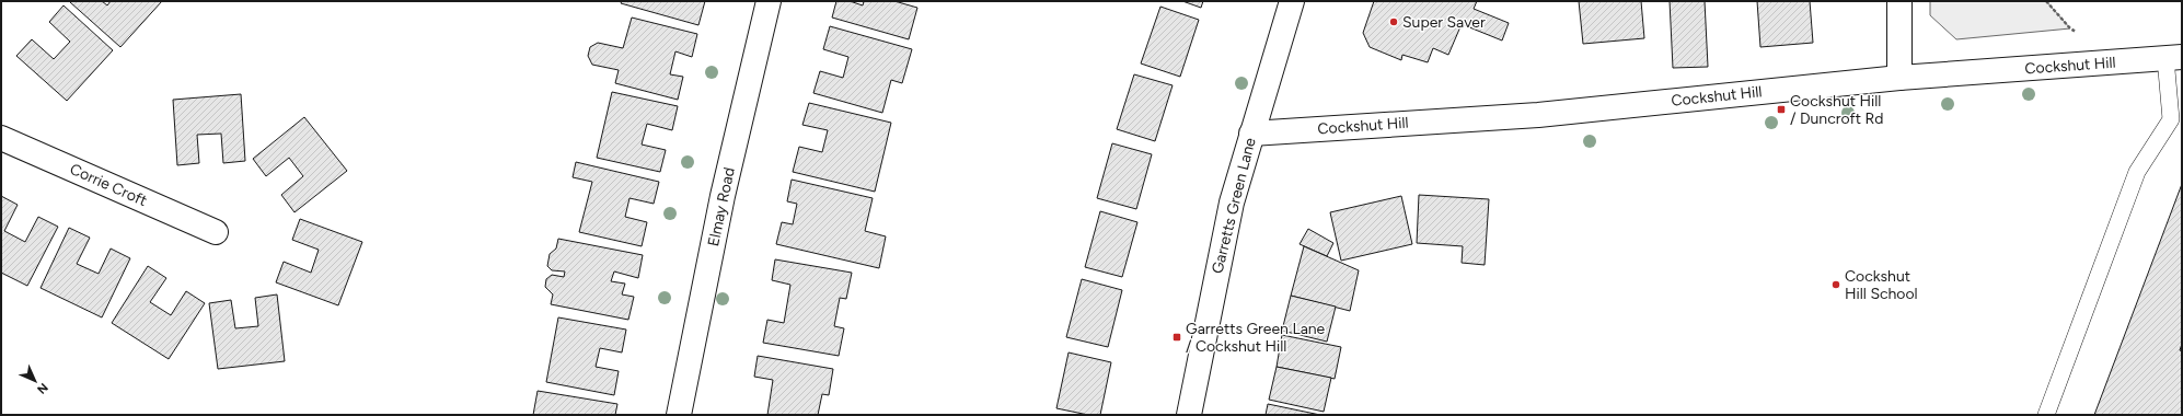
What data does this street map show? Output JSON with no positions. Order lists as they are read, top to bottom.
{
  "streets": {
    "street": [
      "Cockshut Hill",
      "Corrie Croft",
      "Garretts Green Lane",
      "Elmay Road"
    ]
  },
  "crossings": [
    ["Cockshut Hill", "Garretts Green Lane"]
  ],
  "places": {
    "other": ["Super Saver", "Cockshut Hill School"],
    "transit": ["Cockshut Hill / Duncroft Rd", "Garretts Green Lane / Cockshut Hill"]
  },
  "north": "bottom right"
}
